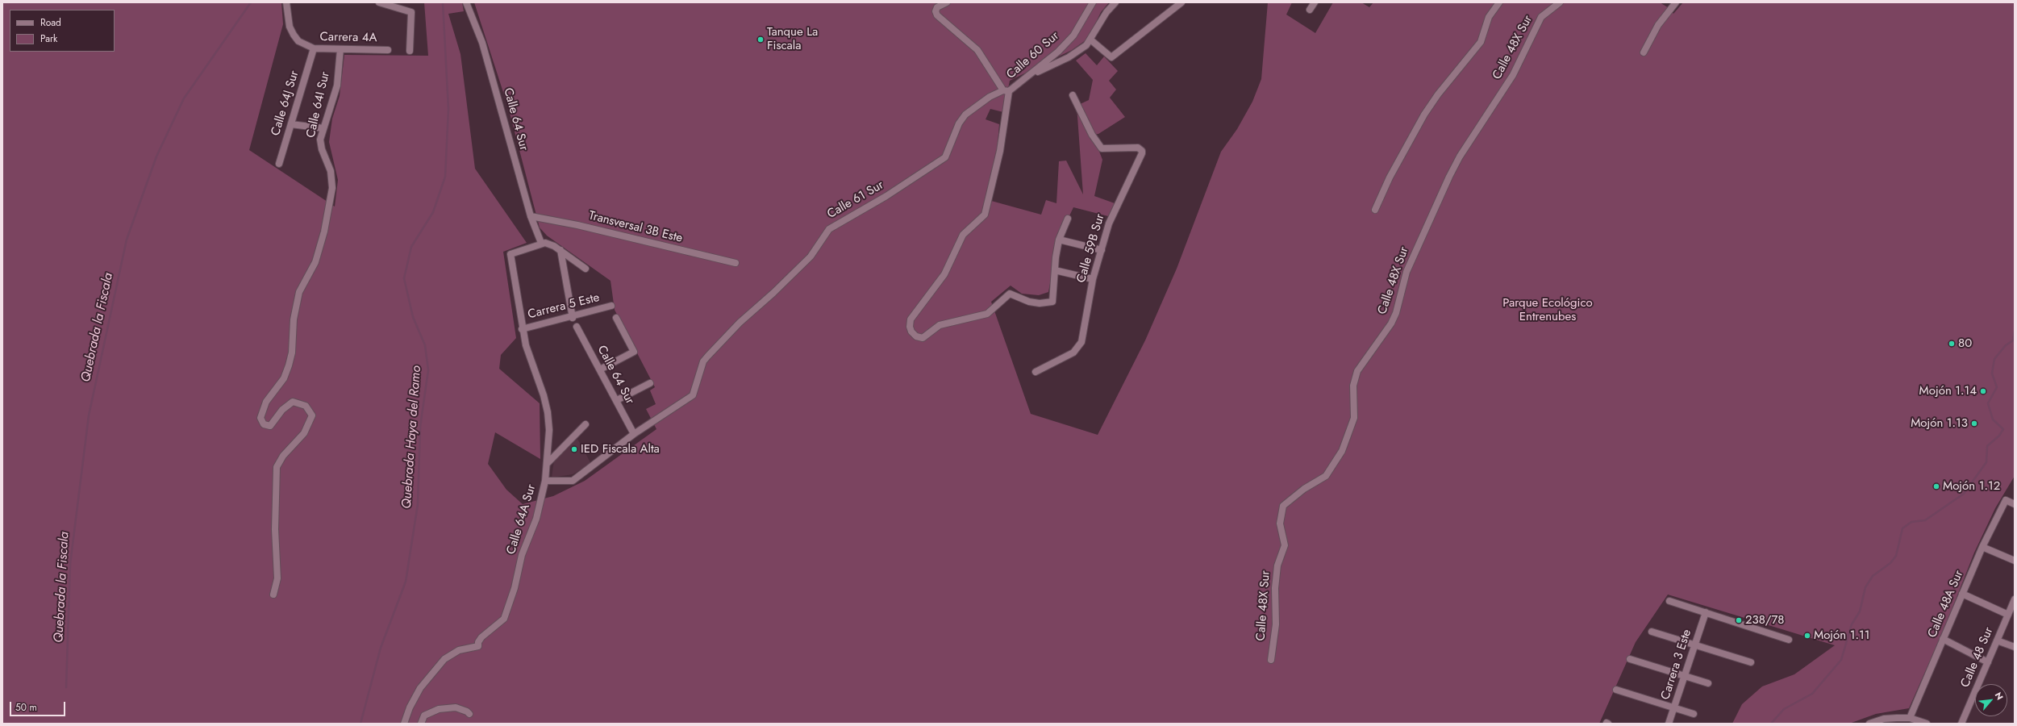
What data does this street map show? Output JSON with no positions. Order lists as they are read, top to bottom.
{
  "streets": {
    "street": [
      "Carrera 4A",
      "Calle 48X Sur",
      "Calle 60 Sur",
      "Calle 64J Sur",
      "Calle 64I Sur",
      "Calle 64 Sur",
      "Calle 61 Sur",
      "Transversal 3B Este",
      "Calle 59B Sur",
      "Carrera 5 Este",
      "Calle 64A Sur",
      "Calle 48A Sur",
      "Calle 48 Sur",
      "Carrera 3 Este"
    ]
  },
  "crossings": [
    ["Carrera 4A", "Calle 64J Sur"],
    ["Carrera 4A", "Calle 64I Sur"],
    ["Calle 60 Sur", "Calle 61 Sur"],
    ["Calle 64 Sur", "Calle 61 Sur"],
    ["Calle 64 Sur", "Transversal 3B Este"],
    ["Calle 64 Sur", "Calle 64A Sur"],
    ["Carrera 5 Este", "Calle 64A Sur"]
  ],
  "water": ["Quebrada la Fiscala", "Quebrada Haya del Ramo"],
  "parks": ["Parque Ecológico Entrenubes"],
  "places": [
    "Tanque La Fiscala",
    "80",
    "Mojón 1.14",
    "Mojón 1.13",
    "IED Fiscala Alta",
    "Mojón 1.12",
    "238/78",
    "Mojón 1.11"
  ],
  "legend": ["Road", "Park"],
  "scale_bar": "50 m",
  "north": "top right"
}
